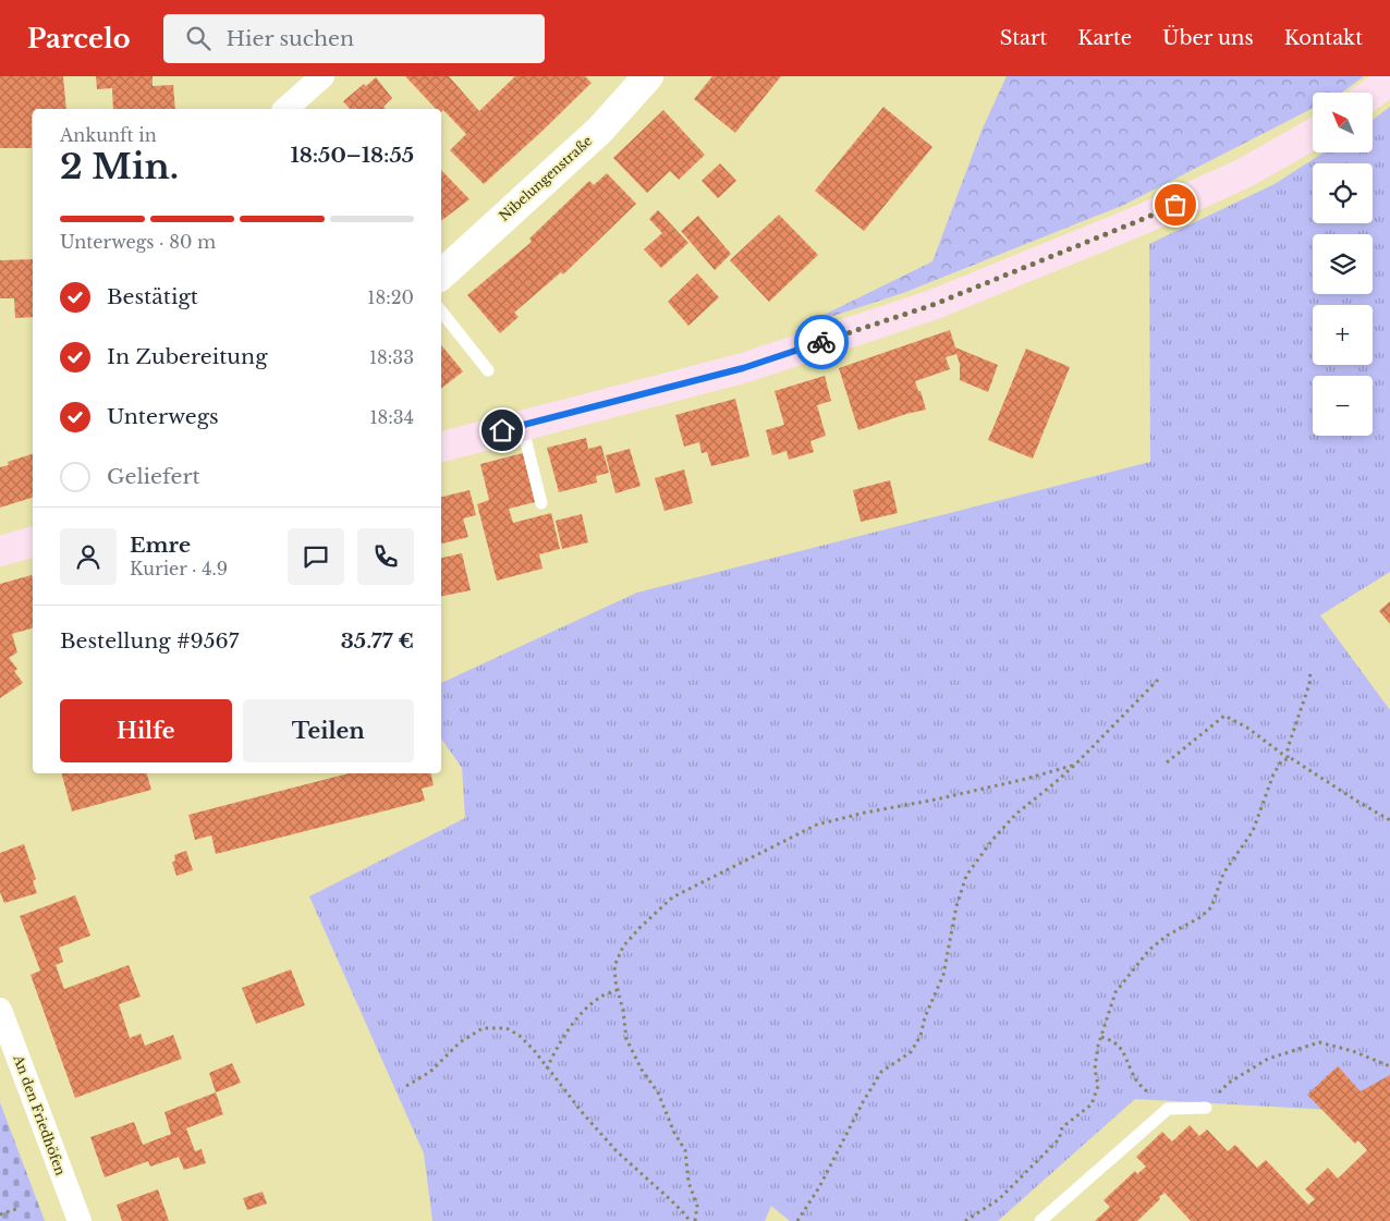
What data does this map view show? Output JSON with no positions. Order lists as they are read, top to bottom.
{
  "streets": {
    "street": ["Nibelungenstraße", "An den Friedhöfen"]
  },
  "north": "top left",
  "page": {
    "header": "Parcelo",
    "search": "Hier suchen",
    "nav": [
      "Start",
      "Karte",
      "Über uns",
      "Kontakt"
    ],
    "map_buttons": ["+", "−"],
    "heading": ["2 Min.", "Ankunft in", "18:50–18:55"],
    "panel": [
      "Emre",
      "Kurier · 4.9",
      "Bestellung #9567",
      "35.77 €"
    ],
    "bar": "Unterwegs · 80 m",
    "list": [
      ["Bestätigt", "18:20"],
      ["In Zubereitung", "18:33"],
      ["Unterwegs", "18:34"],
      "Geliefert"
    ],
    "buttons": ["Hilfe", "Teilen"]
  }
}
